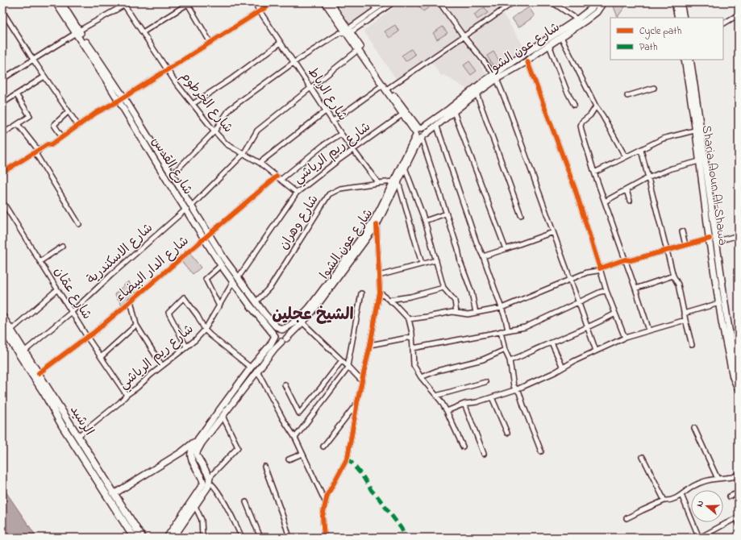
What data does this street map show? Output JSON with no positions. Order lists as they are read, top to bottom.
{
  "streets": {
    "main road": [
      "شارع عون الشوا",
      "شارع القدس",
      "Sharia Aoun Al-Shawa",
      "الرشيد"
    ],
    "street": [
      "شارع الرباط",
      "شارع الخرطوم",
      "شارع ريم الرياشي",
      "شارع وهران",
      "شارع الاسكندرية",
      "شارع الدار البيضاء",
      "شارع عمّان"
    ]
  },
  "crossings": [
    ["شارع عون الشوا", "شارع القدس"],
    ["شارع الرباط", "شارع ريم الرياشي"],
    ["شارع الرباط", "شارع وهران"],
    ["شارع الرباط", "شارع الدار البيضاء"],
    ["شارع الخرطوم", "شارع ريم الرياشي"],
    ["شارع الخرطوم", "شارع الدار البيضاء"],
    ["شارع ريم الرياشي", "شارع القدس"],
    ["شارع ريم الرياشي", "شارع عمّان"],
    ["شارع ريم الرياشي", "الرشيد"],
    ["شارع القدس", "شارع وهران"],
    ["شارع القدس", "شارع الاسكندرية"],
    ["شارع القدس", "شارع الدار البيضاء"],
    ["شارع الاسكندرية", "شارع عمّان"],
    ["شارع الاسكندرية", "الرشيد"],
    ["شارع الدار البيضاء", "شارع عمّان"],
    ["شارع الدار البيضاء", "الرشيد"]
  ],
  "districts": ["الشيخ عجلين"],
  "legend": ["Cycle path", "Path"],
  "north": "left"
}
